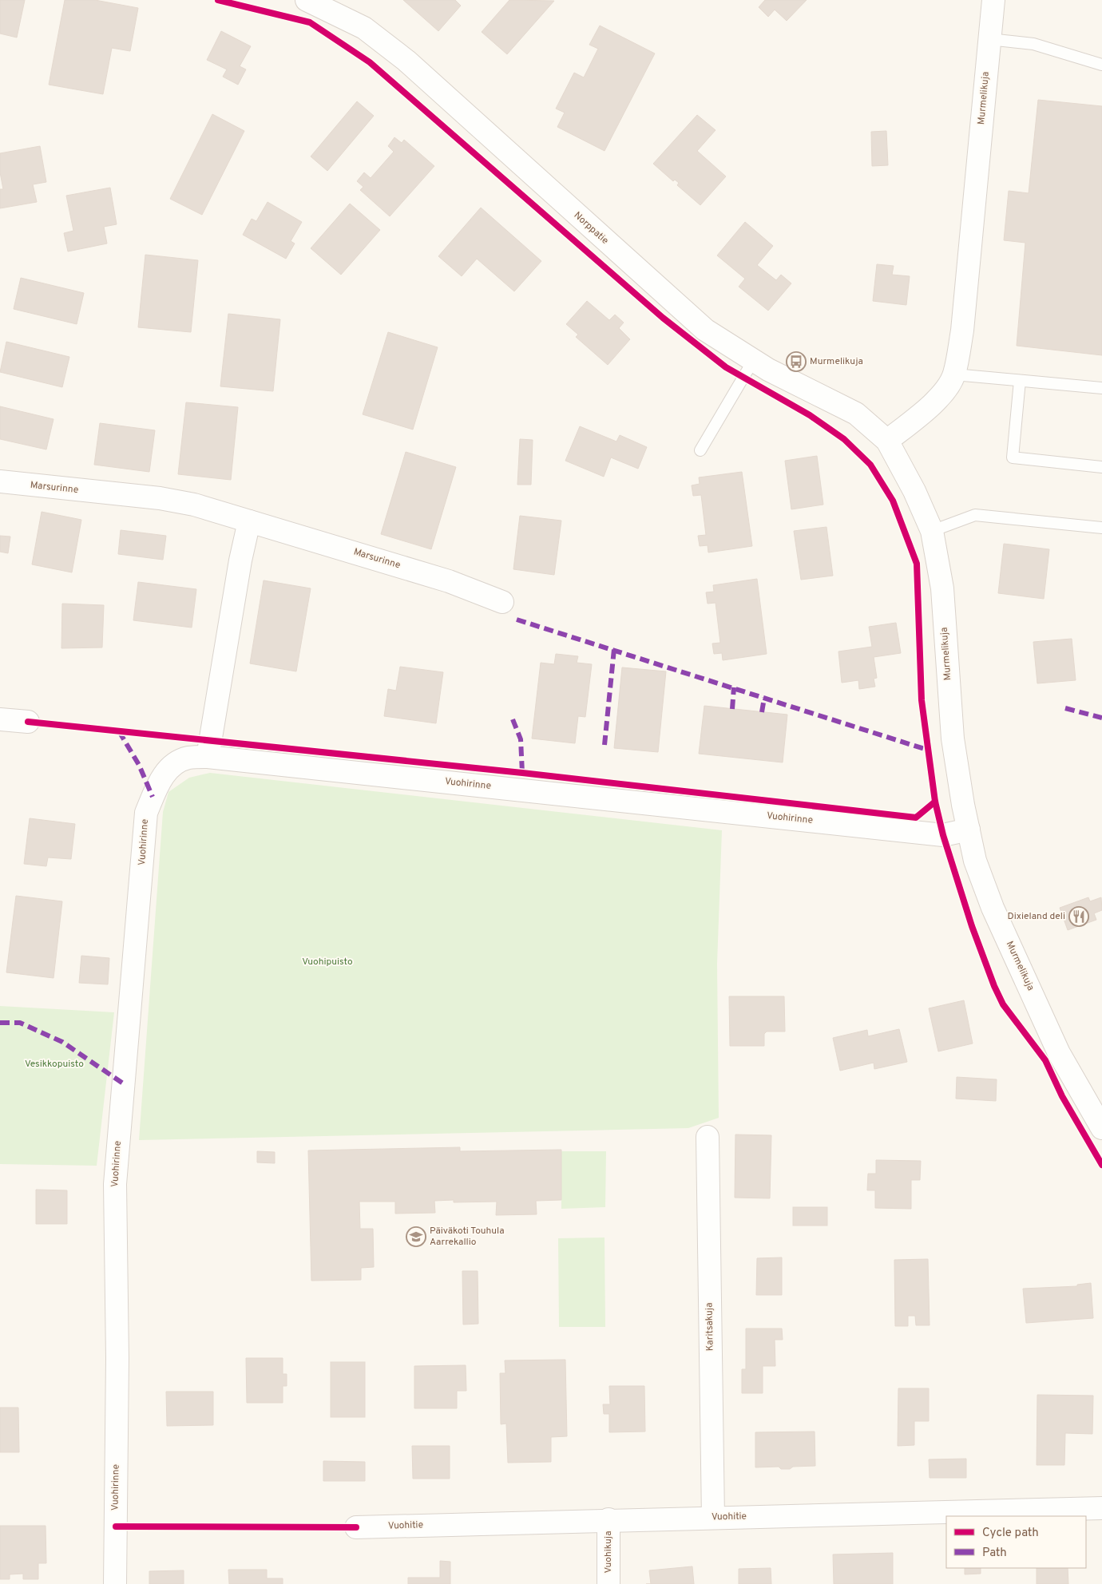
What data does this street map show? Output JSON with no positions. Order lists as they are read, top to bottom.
{
  "streets": {
    "street": [
      "Murmelikuja",
      "Norppatie",
      "Marsurinne",
      "Vuohirinne",
      "Karitsakuja",
      "Vuohitie",
      "Vuohikuja"
    ]
  },
  "crossings": [
    ["Murmelikuja", "Norppatie"],
    ["Murmelikuja", "Vuohirinne"],
    ["Karitsakuja", "Vuohitie"],
    ["Vuohitie", "Vuohikuja"]
  ],
  "parks": ["Vuohipuisto", "Vesikkopuisto"],
  "places": {
    "bus stop": ["Murmelikuja"],
    "restaurant": ["Dixieland deli"],
    "school or university": ["Päiväkoti Touhula Aarrekallio"]
  },
  "legend": ["Cycle path", "Path"]
}
